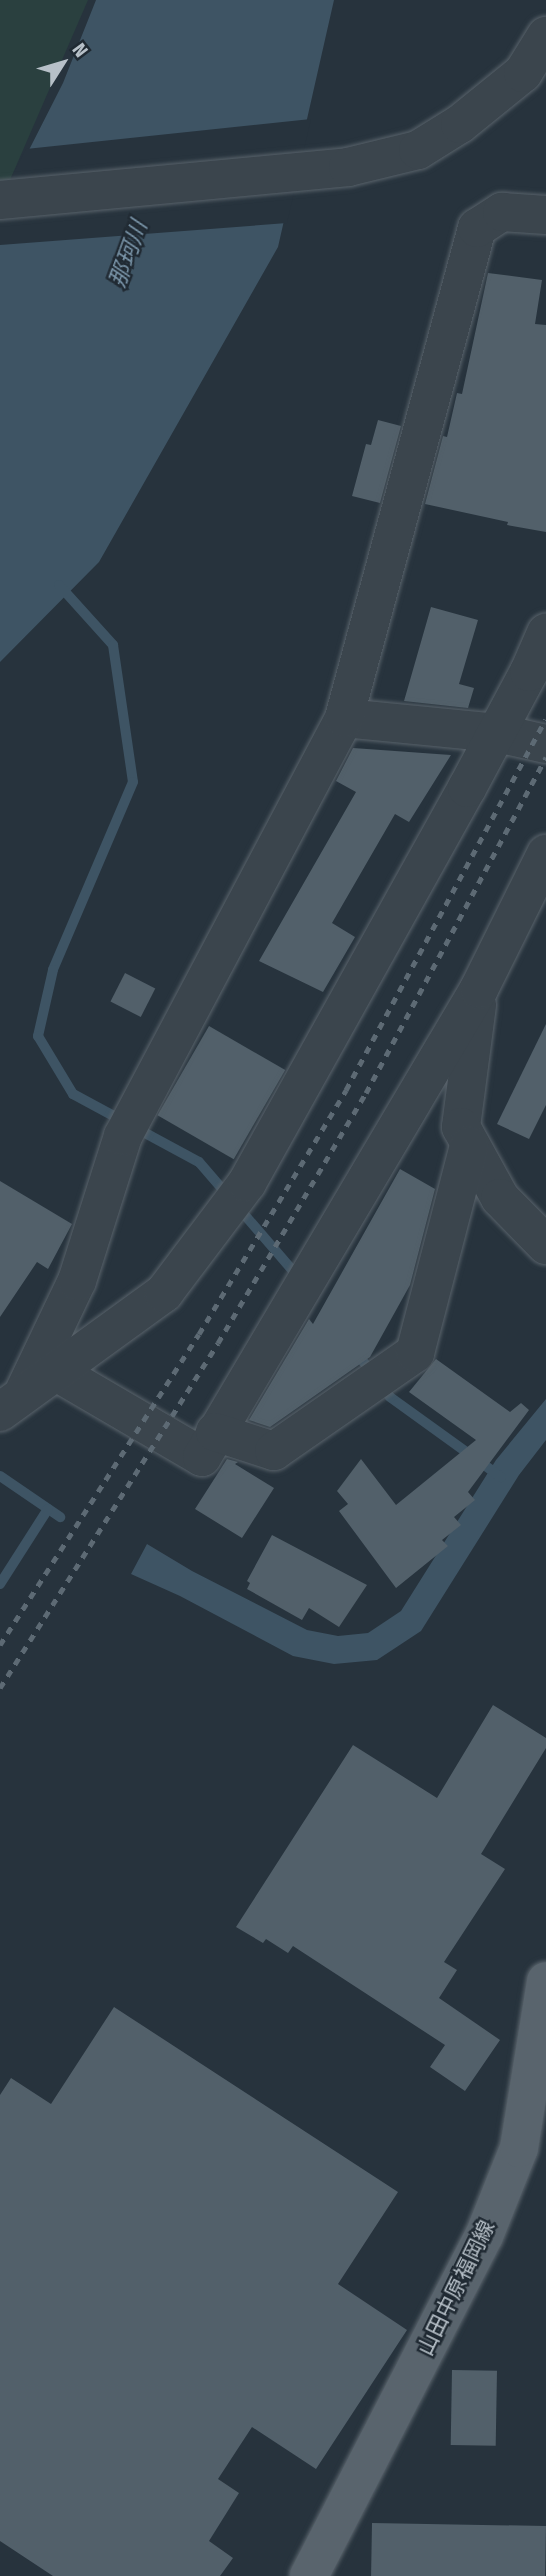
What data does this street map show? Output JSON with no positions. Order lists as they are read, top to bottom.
{
  "streets": {
    "main road": ["山田中原福岡線"]
  },
  "water": ["那珂川"],
  "north": "top right"
}
